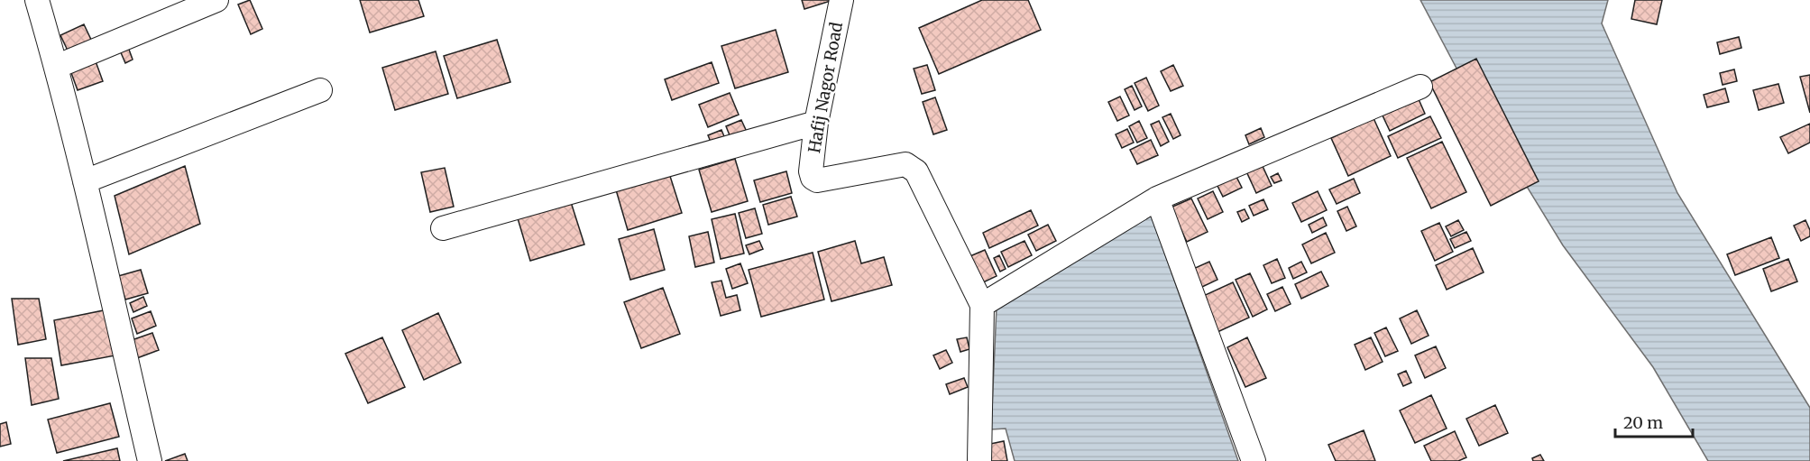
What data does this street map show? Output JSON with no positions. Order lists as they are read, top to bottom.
{
  "streets": {
    "street": ["Hafij Nagor Road"]
  },
  "scale_bar": "20 m"
}
